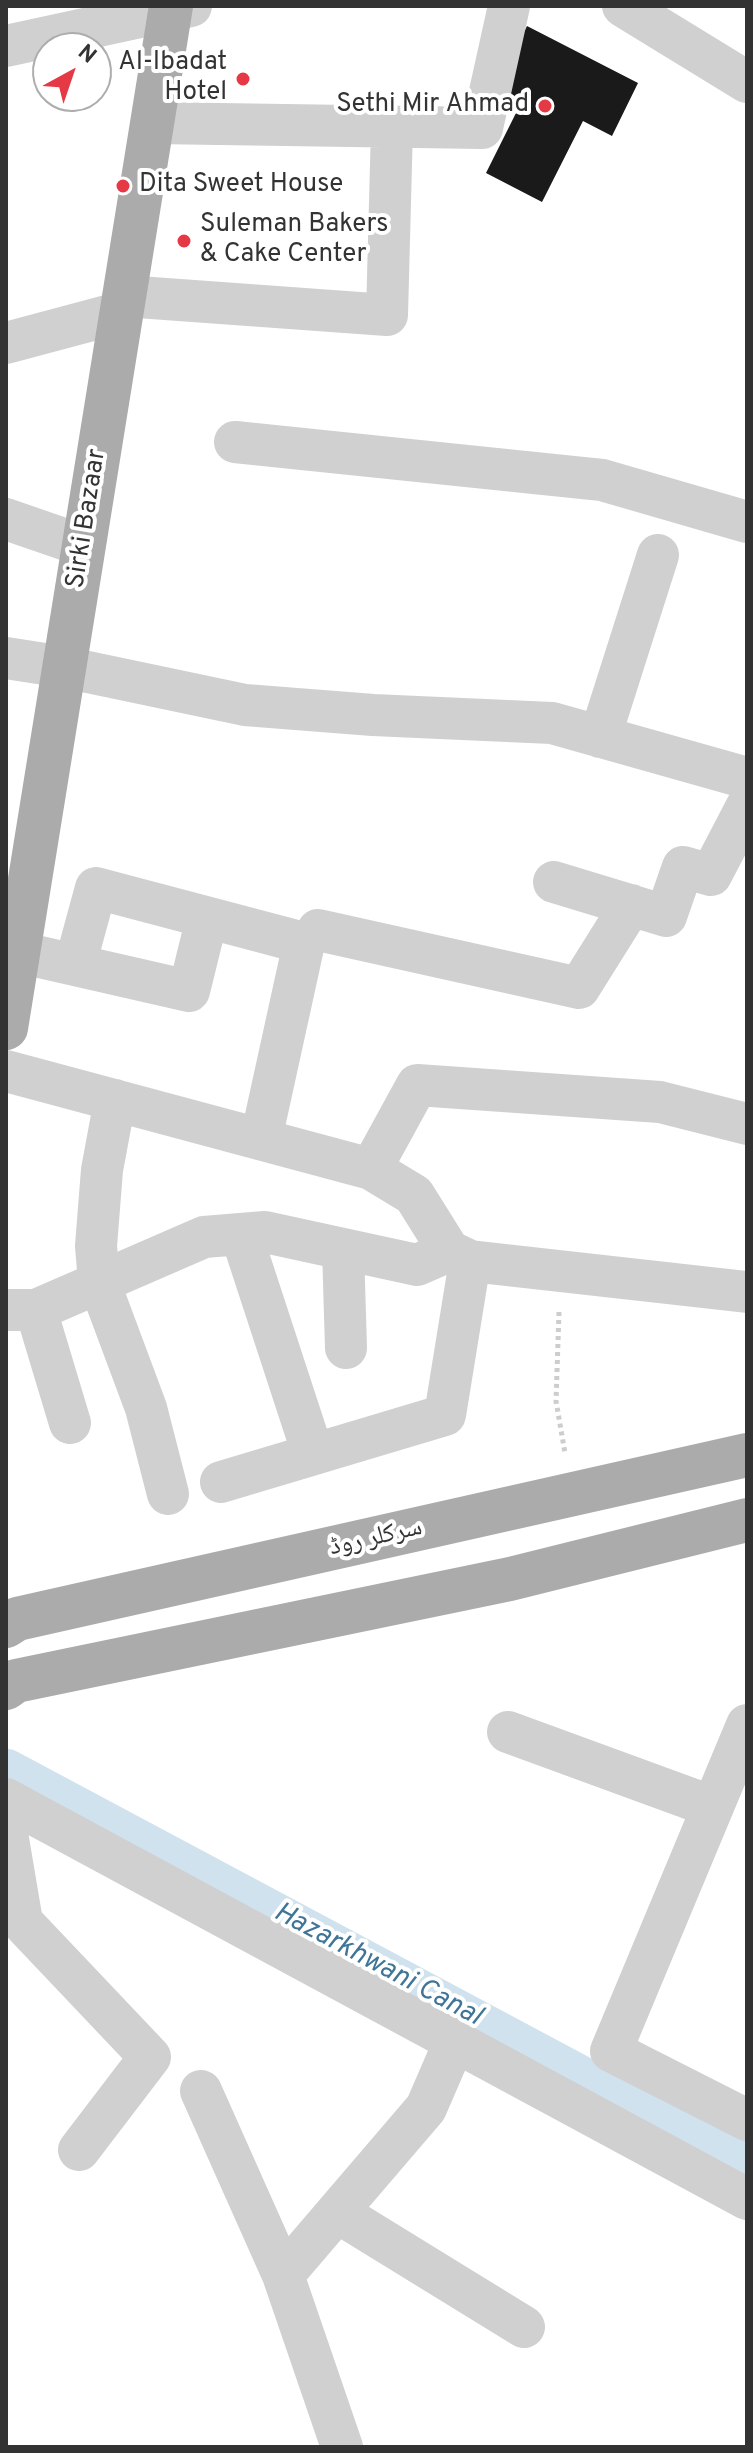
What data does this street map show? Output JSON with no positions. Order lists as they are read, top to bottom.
{
  "streets": {
    "main road": ["Sirki Bazaar", "سرکلر روڈ"]
  },
  "water": ["Hazarkhwani Canal"],
  "places": [
    "Al-Ibadat Hotel",
    "Sethi Mir Ahmad",
    "Dita Sweet House",
    "Suleman Bakers & Cake Center"
  ],
  "north": "top right"
}
